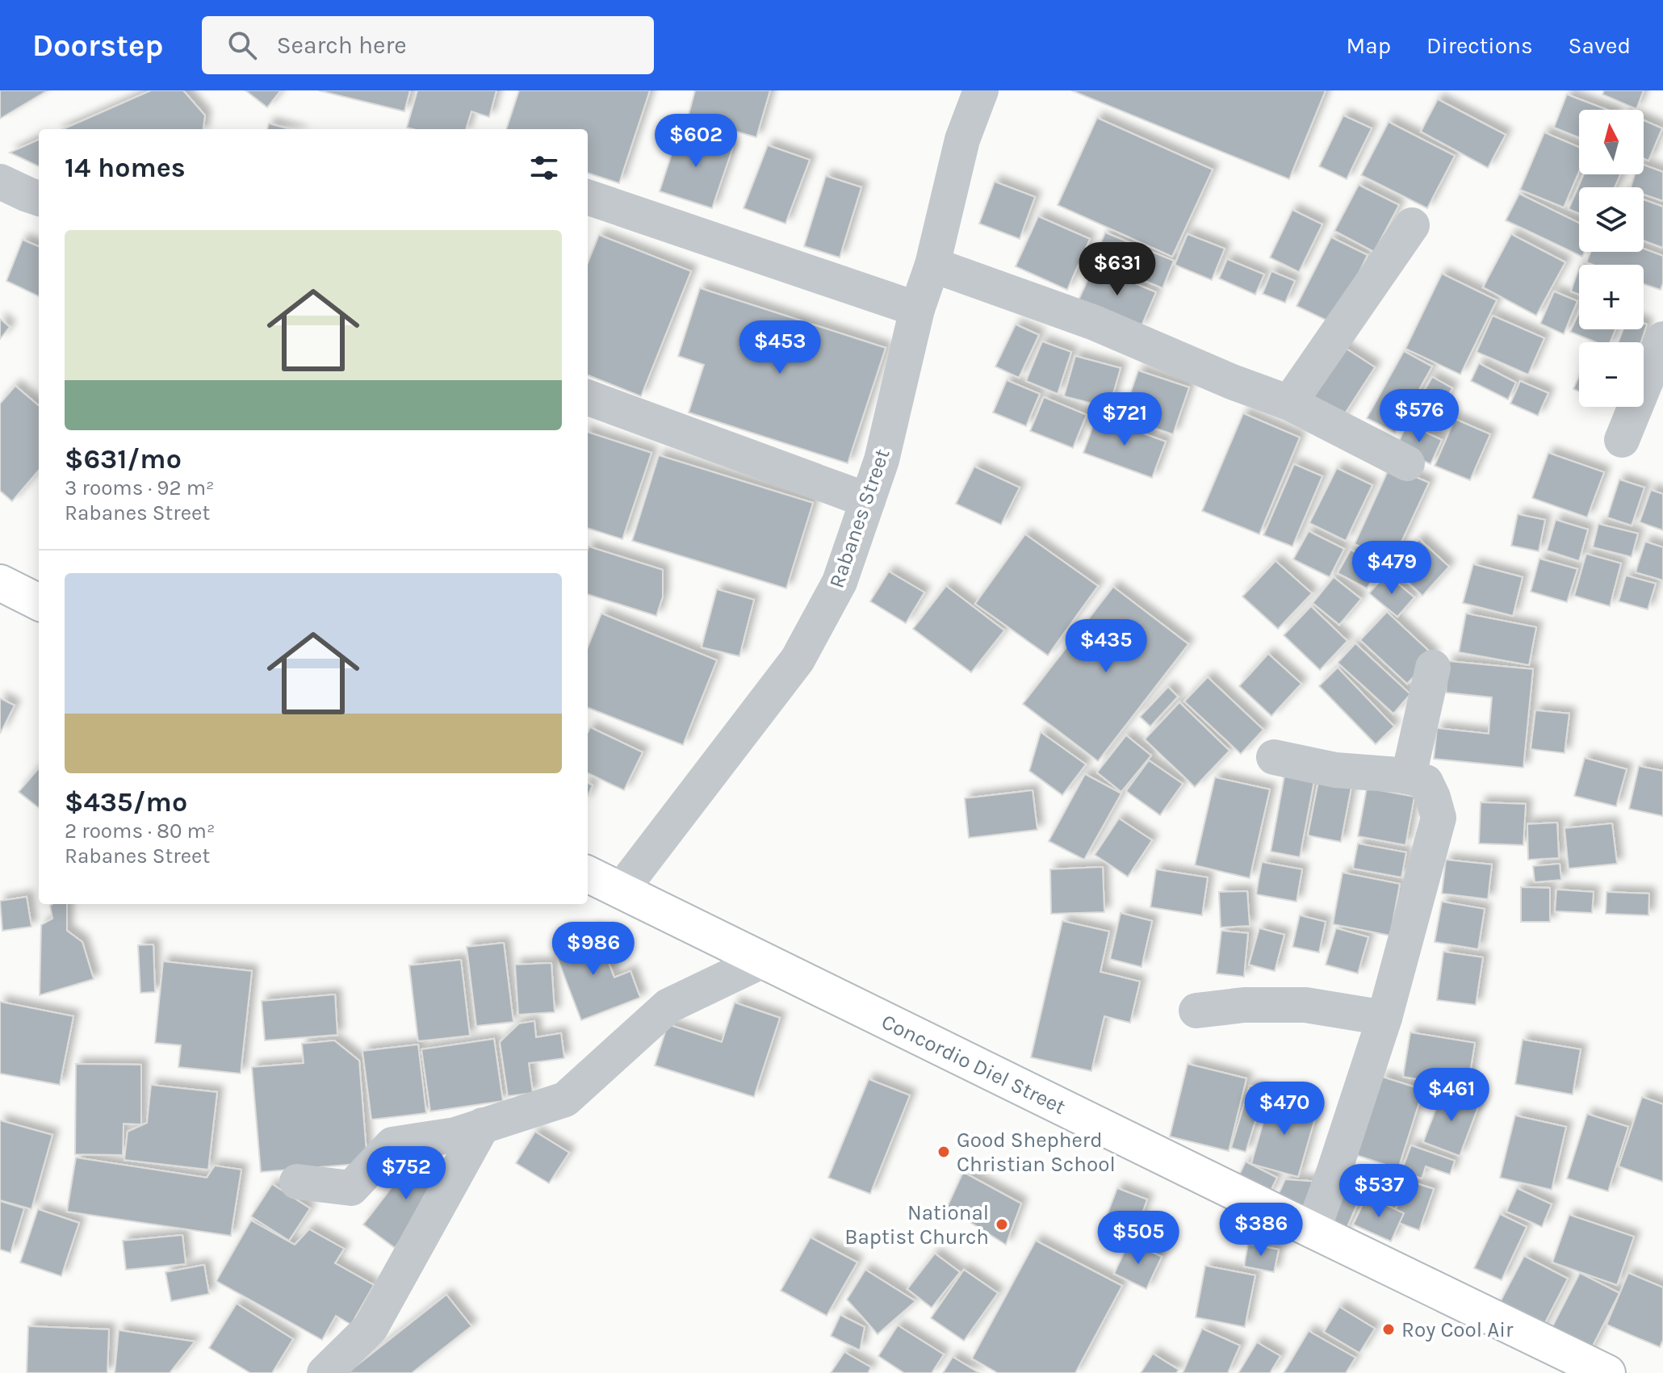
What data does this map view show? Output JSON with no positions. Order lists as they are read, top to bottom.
{
  "streets": {
    "main road": ["Concordio Diel Street"],
    "street": ["Rabanes Street"]
  },
  "crossings": [
    ["Rabanes Street", "Concordio Diel Street"]
  ],
  "places": ["Good Shepherd Christian School", "National Baptist Church", "Roy Cool Air"],
  "north": "top",
  "page": {
    "header": "Doorstep",
    "search": "Search here",
    "nav": ["Map", "Directions", "Saved"],
    "map_buttons": ["+", "−"],
    "price": [
      "$602",
      "$631",
      "$453",
      "$576",
      "$721",
      "$479",
      "$435",
      "$986",
      "$461",
      "$470",
      "$752",
      "$537",
      "$386",
      "$505"
    ],
    "heading": "14 homes",
    "list": [
      {
        "name": "$631/mo",
        "note": "3 rooms · 92 m² · Rabanes Street"
      },
      {
        "name": "$435/mo",
        "note": "2 rooms · 80 m² · Rabanes Street"
      }
    ]
  }
}
